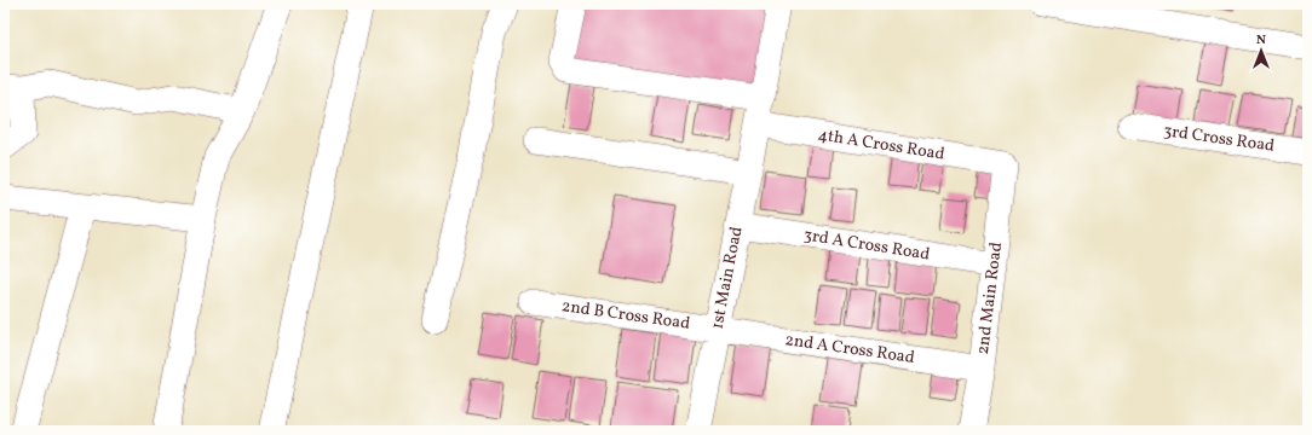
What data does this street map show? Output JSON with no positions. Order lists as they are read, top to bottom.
{
  "streets": {
    "street": [
      "3rd Cross Road",
      "4th A Cross Road",
      "3rd A Cross Road",
      "1st Main Road",
      "2nd Main Road",
      "2nd B Cross Road",
      "2nd A Cross Road"
    ]
  },
  "crossings": [
    ["4th A Cross Road", "1st Main Road"],
    ["4th A Cross Road", "2nd Main Road"],
    ["3rd A Cross Road", "1st Main Road"],
    ["3rd A Cross Road", "2nd Main Road"],
    ["1st Main Road", "2nd B Cross Road"],
    ["1st Main Road", "2nd A Cross Road"],
    ["2nd Main Road", "2nd A Cross Road"],
    ["2nd B Cross Road", "2nd A Cross Road"]
  ],
  "north": "top"
}
